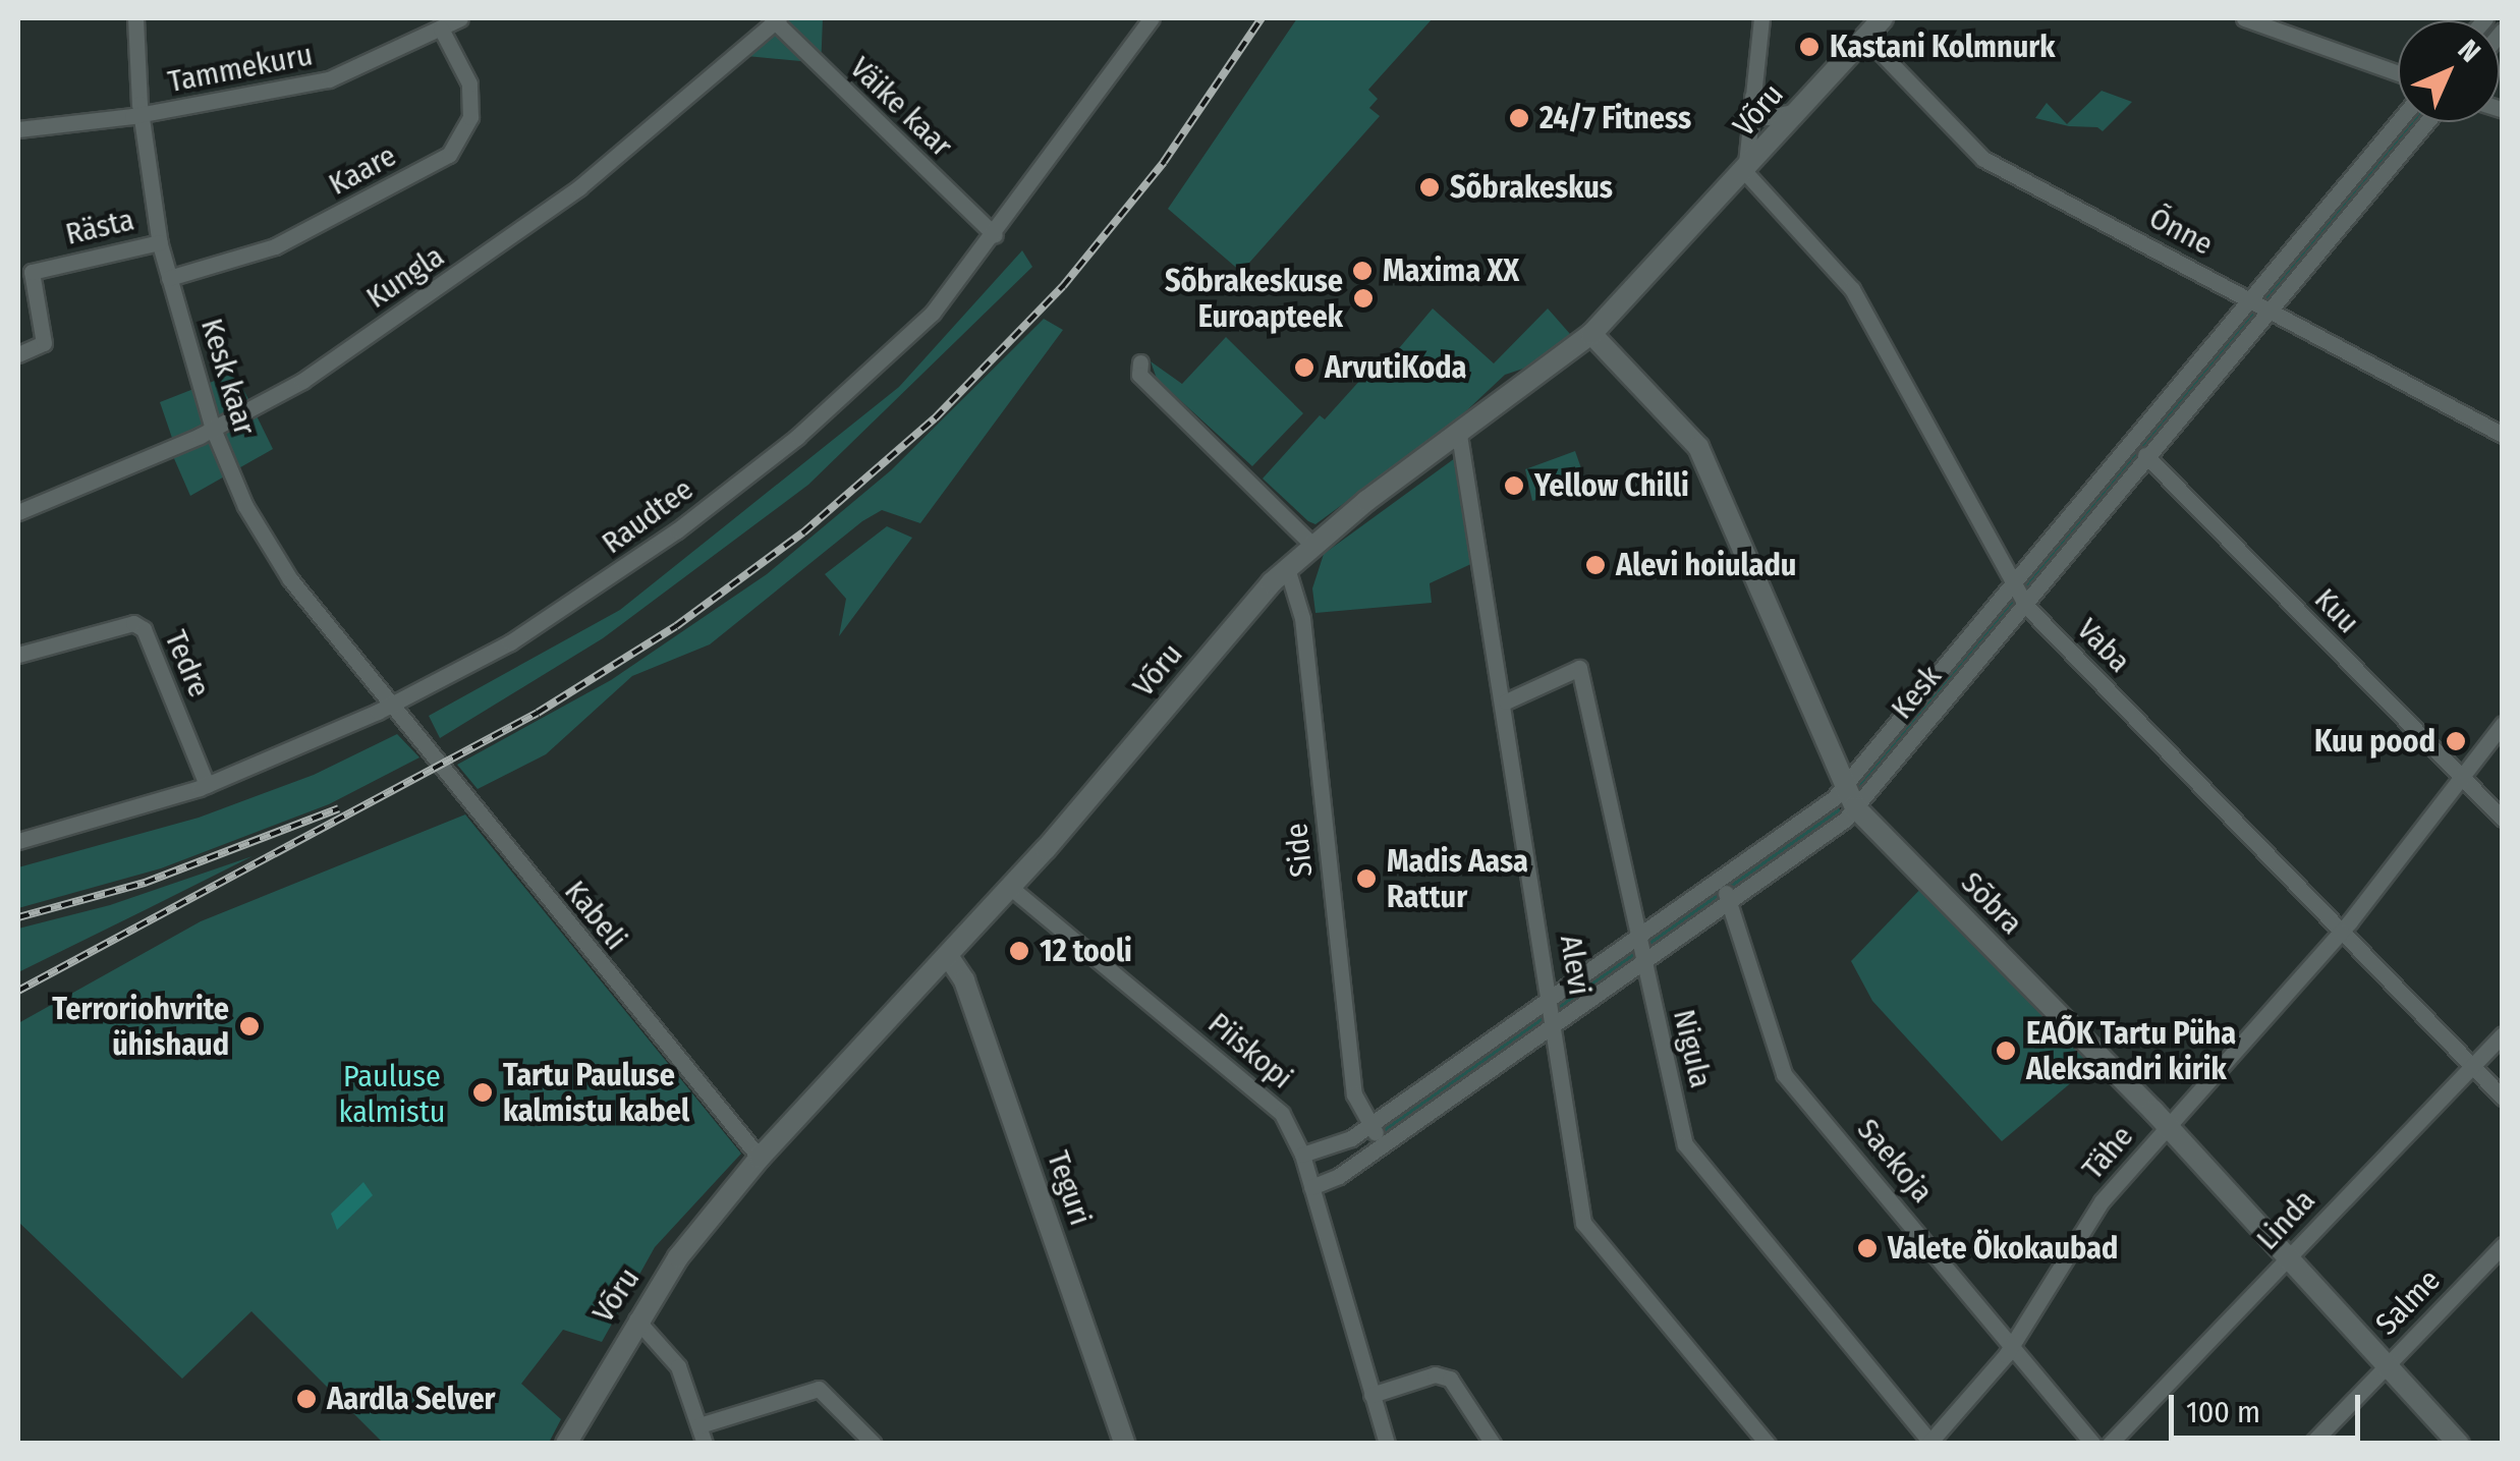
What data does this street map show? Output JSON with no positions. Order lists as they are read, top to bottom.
{
  "streets": {
    "main road": ["Võru", "Sõbra", "Teguri"],
    "street": [
      "Tammekuru",
      "Väike kaar",
      "Kaare",
      "Rästa",
      "Õnne",
      "Kungla",
      "Kesk kaar",
      "Raudtee",
      "Kuu",
      "Vaba",
      "Tedre",
      "Kesk",
      "Side",
      "Kabeli",
      "Alevi",
      "Nigula",
      "Piiskopi",
      "Tähe",
      "Saekoja",
      "Linda",
      "Salme"
    ]
  },
  "crossings": [
    ["Tammekuru", "Kaare"],
    ["Tammekuru", "Kesk kaar"],
    ["Väike kaar", "Kungla"],
    ["Väike kaar", "Raudtee"],
    ["Võru", "Õnne"],
    ["Võru", "Vaba"],
    ["Võru", "Side"],
    ["Võru", "Sõbra"],
    ["Võru", "Kabeli"],
    ["Võru", "Alevi"],
    ["Võru", "Piiskopi"],
    ["Võru", "Teguri"],
    ["Kaare", "Kesk kaar"],
    ["Rästa", "Kesk kaar"],
    ["Õnne", "Kesk"],
    ["Kungla", "Kesk kaar"],
    ["Kesk kaar", "Raudtee"],
    ["Kesk kaar", "Kabeli"],
    ["Raudtee", "Tedre"],
    ["Raudtee", "Kabeli"],
    ["Kuu", "Kesk"],
    ["Kuu", "Tähe"],
    ["Vaba", "Kesk"],
    ["Vaba", "Tähe"],
    ["Vaba", "Linda"],
    ["Kesk", "Side"],
    ["Kesk", "Sõbra"],
    ["Kesk", "Alevi"],
    ["Kesk", "Nigula"],
    ["Kesk", "Piiskopi"],
    ["Kesk", "Saekoja"],
    ["Sõbra", "Tähe"],
    ["Sõbra", "Linda"],
    ["Sõbra", "Salme"],
    ["Alevi", "Nigula"],
    ["Nigula", "Tähe"],
    ["Tähe", "Saekoja"]
  ],
  "parks": ["Pauluse kalmistu"],
  "places": [
    "Kastani Kolmnurk",
    "24/7 Fitness",
    "Sõbrakeskus",
    "Maxima XX",
    "Sõbrakeskuse Euroapteek",
    "ArvutiKoda",
    "Yellow Chilli",
    "Alevi hoiuladu",
    "Kuu pood",
    "Madis Aasa Rattur",
    "12 tooli",
    "Terroriohvrite ühishaud",
    "EAÕK Tartu Püha Aleksandri kirik",
    "Tartu Pauluse kalmistu kabel",
    "Valete Ökokaubad",
    "Aardla Selver"
  ],
  "scale_bar": "100 m",
  "north": "top right"
}
